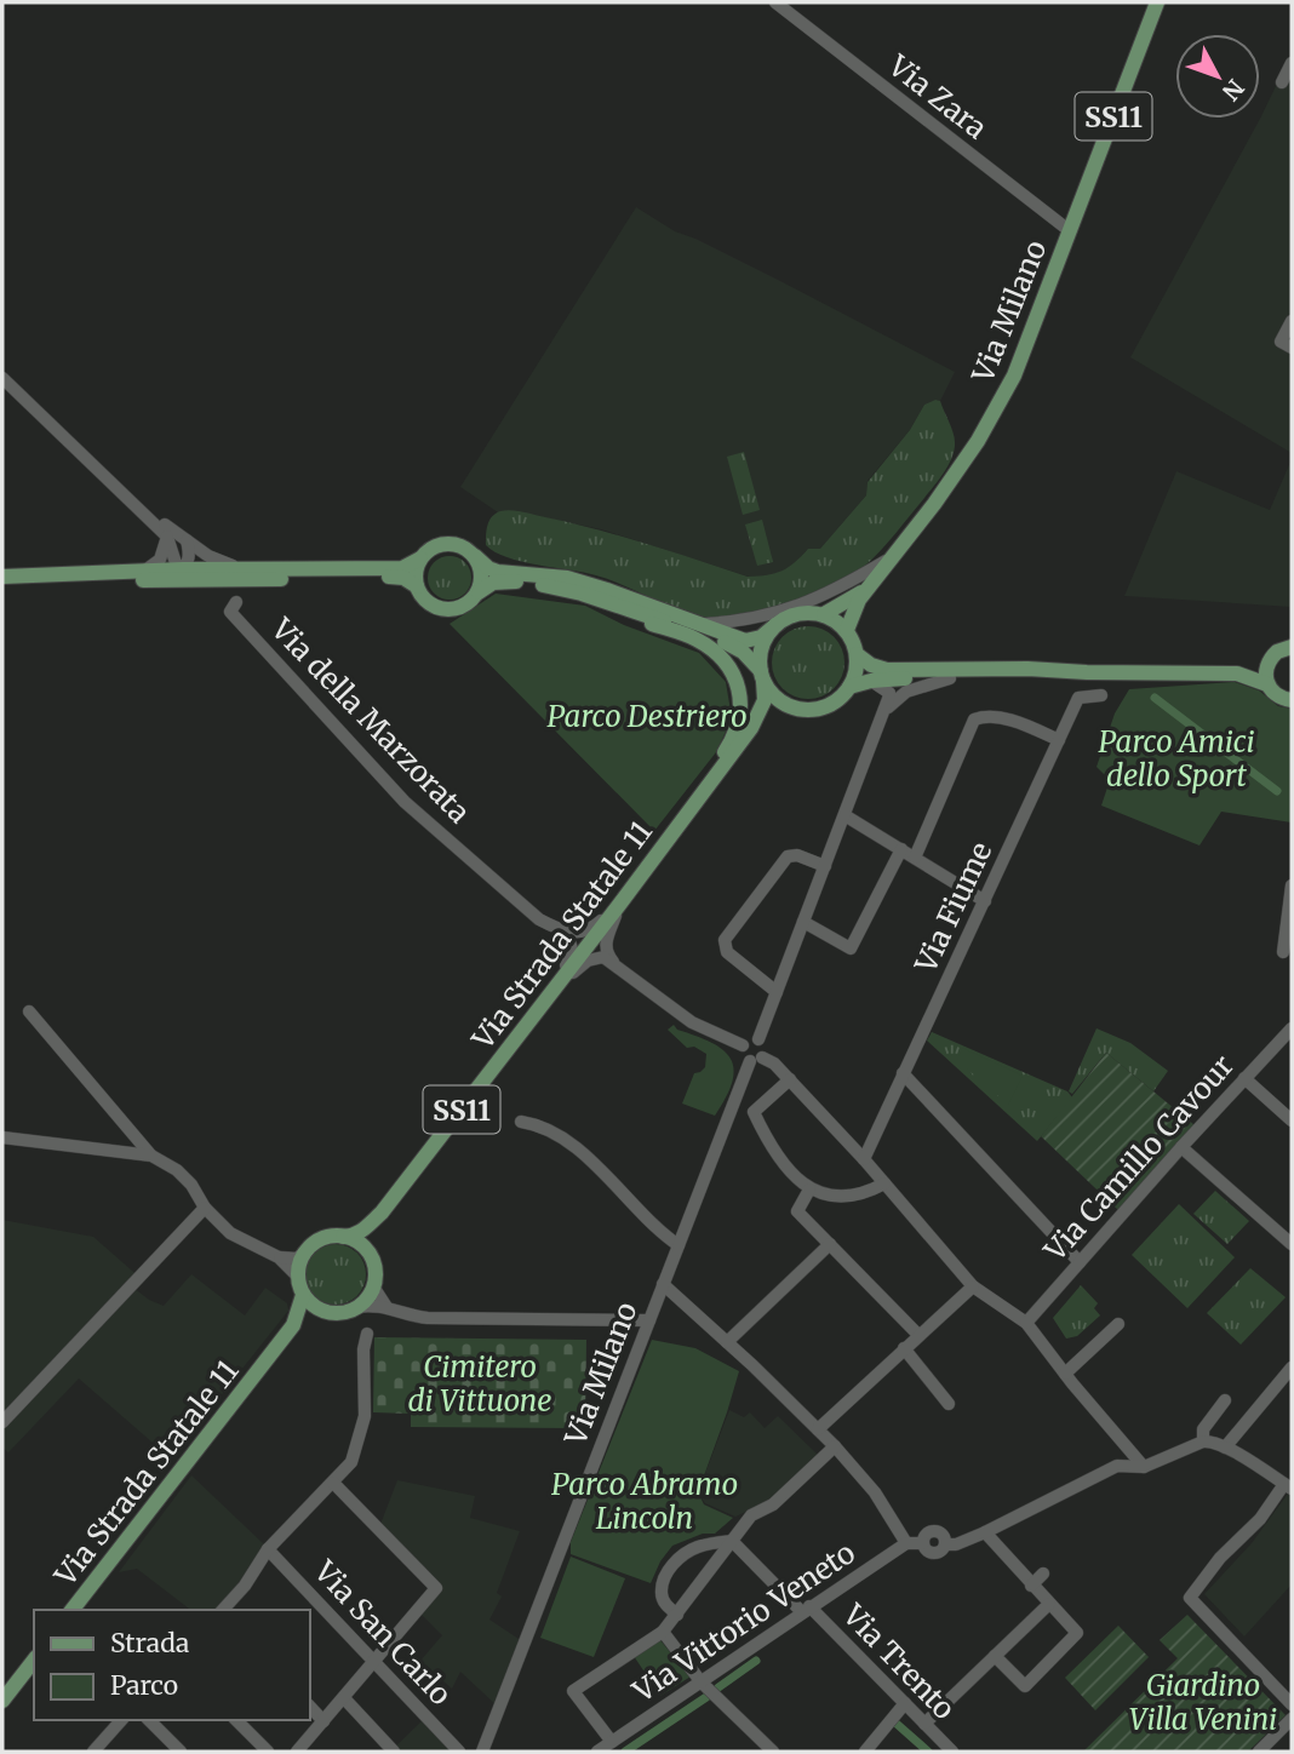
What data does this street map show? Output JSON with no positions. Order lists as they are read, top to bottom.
{
  "streets": {
    "main road": ["SS11", "Via Milano", "Via Strada Statale 11"],
    "street": [
      "Via Zara",
      "Via della Marzorata",
      "Via Fiume",
      "Via Camillo Cavour",
      "Via Vittorio Veneto",
      "Via San Carlo",
      "Via Trento"
    ]
  },
  "crossings": [
    ["Via Zara", "SS11"],
    ["Via Zara", "Via Milano"],
    ["SS11", "Via Milano"],
    ["Via Vittorio Veneto", "Via Trento"]
  ],
  "parks": [
    "Parco Destriero",
    "Parco Amici dello Sport",
    "Cimitero di Vittuone",
    "Parco Abramo Lincoln",
    "Giardino Villa Venini"
  ],
  "legend": ["Strada", "Parco"],
  "north": "bottom right"
}
